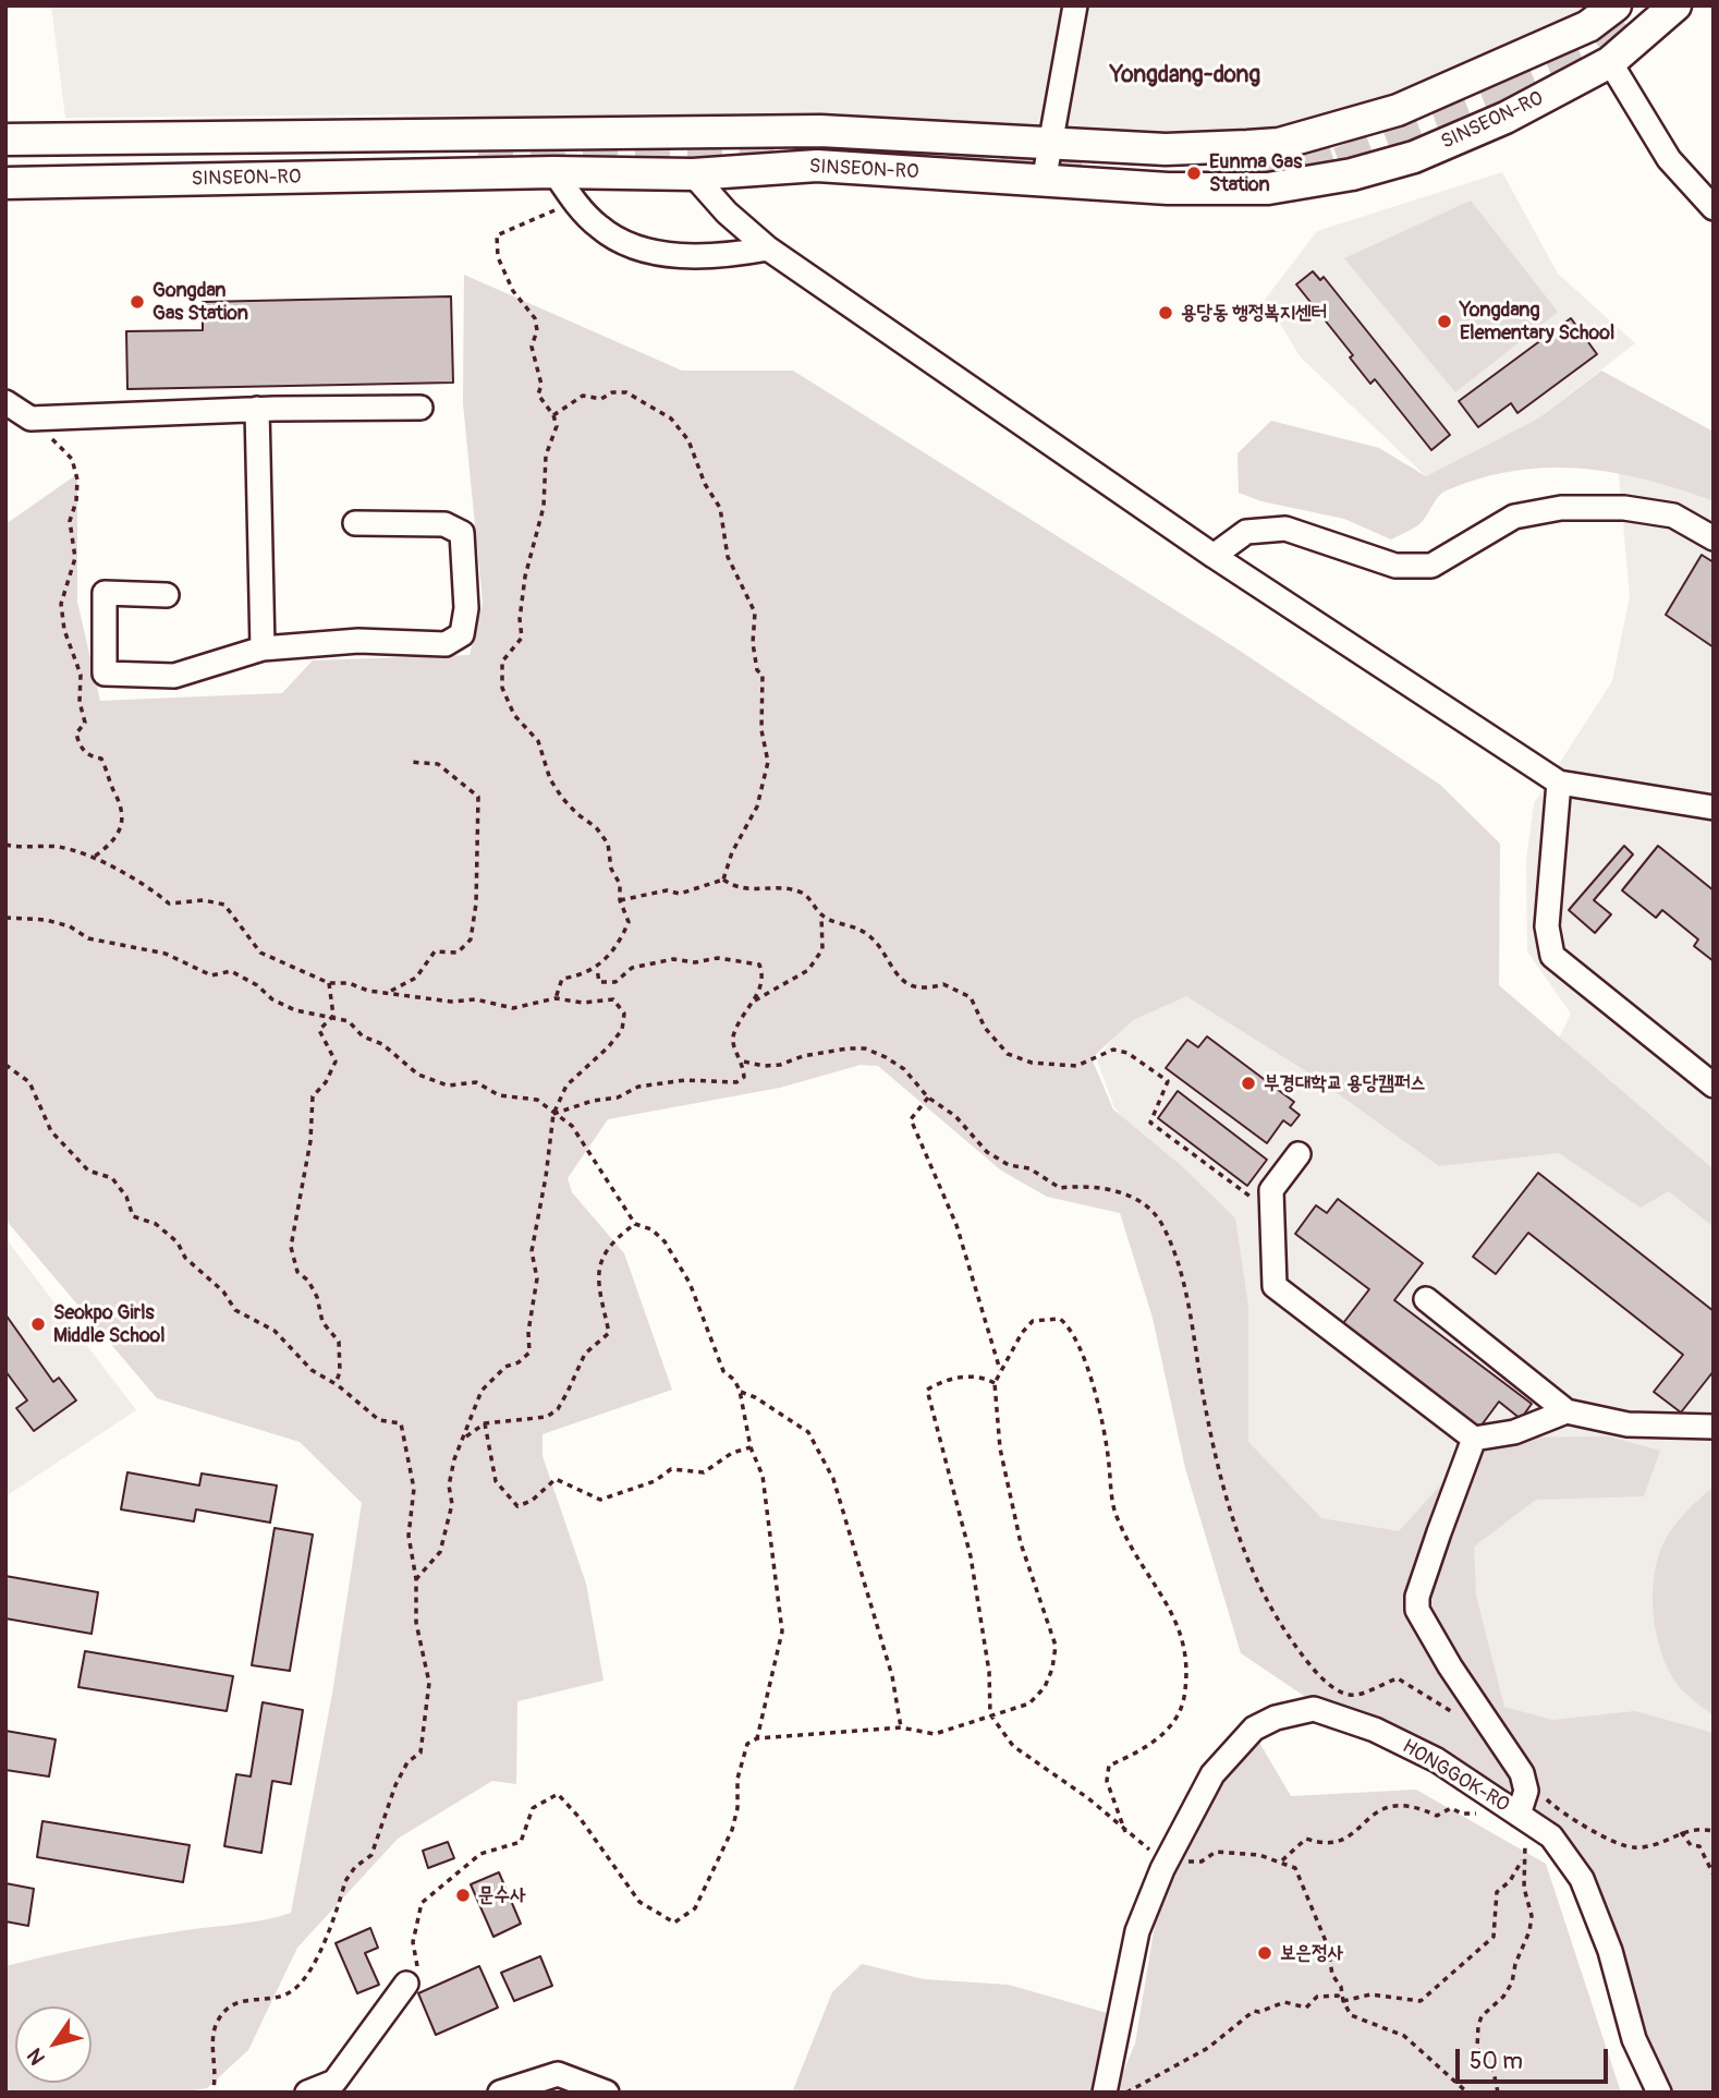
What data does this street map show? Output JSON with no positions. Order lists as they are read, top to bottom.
{
  "streets": {
    "main road": ["SINSEON-RO"],
    "street": ["HONGGOK-RO"]
  },
  "districts": ["Yongdang-dong"],
  "places": [
    "Eunma Gas Station",
    "Gongdan Gas Station",
    "용당동 행정복지센터",
    "Yongdang Elementary School",
    "부경대학교 용당캠퍼스",
    "Seokpo Girls Middle School",
    "문수사",
    "보은정사"
  ],
  "scale_bar": "50 m",
  "north": "bottom left"
}
